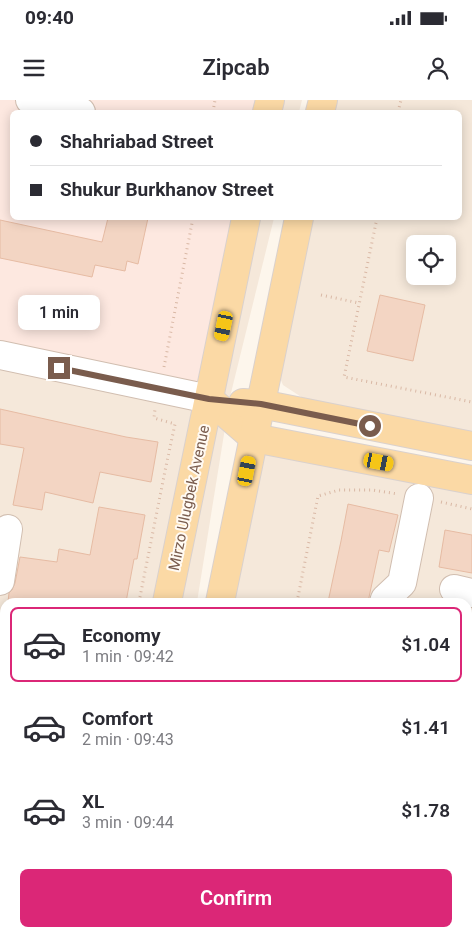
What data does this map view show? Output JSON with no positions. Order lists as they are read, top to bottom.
{
  "streets": {
    "main road": ["Mirzo Ulugbek Avenue"]
  },
  "page": {
    "status": "09:40",
    "header": "Zipcab",
    "banner": ["Shahriabad Street", "Shukur Burkhanov Street"],
    "bubble": "1 min",
    "list": [
      {
        "name": "Economy",
        "note": "1 min · 09:42",
        "value": "$1.04"
      },
      {
        "name": "Comfort",
        "note": "2 min · 09:43",
        "value": "$1.41"
      },
      {
        "name": "XL",
        "note": "3 min · 09:44",
        "value": "$1.78"
      }
    ],
    "buttons": "Confirm"
  }
}
